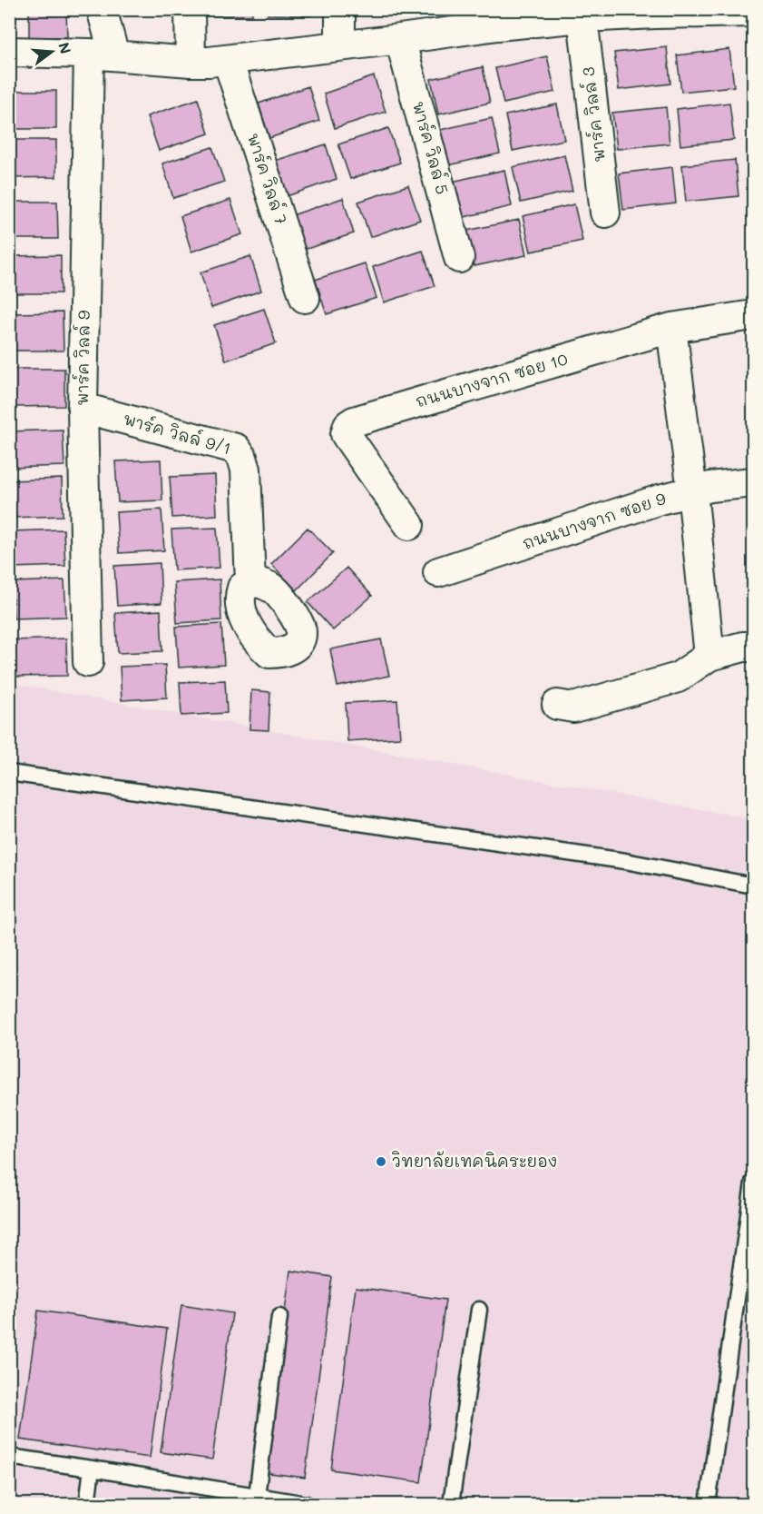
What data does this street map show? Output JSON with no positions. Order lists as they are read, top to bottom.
{
  "streets": {
    "street": [
      "พาร์ค วิลล์ 3",
      "พาร์ค วิลล์ 5",
      "พาร์ค วิลล์ 7",
      "พาร์ค วิลล์ 9",
      "ถนนบางจาก ซอย 10",
      "พาร์ค วิลล์ 9/1",
      "ถนนบางจาก ซอย 9"
    ]
  },
  "crossings": [
    ["พาร์ค วิลล์ 9", "พาร์ค วิลล์ 9/1"]
  ],
  "places": ["วิทยาลัยเทคนิคระยอง"],
  "north": "right"
}
